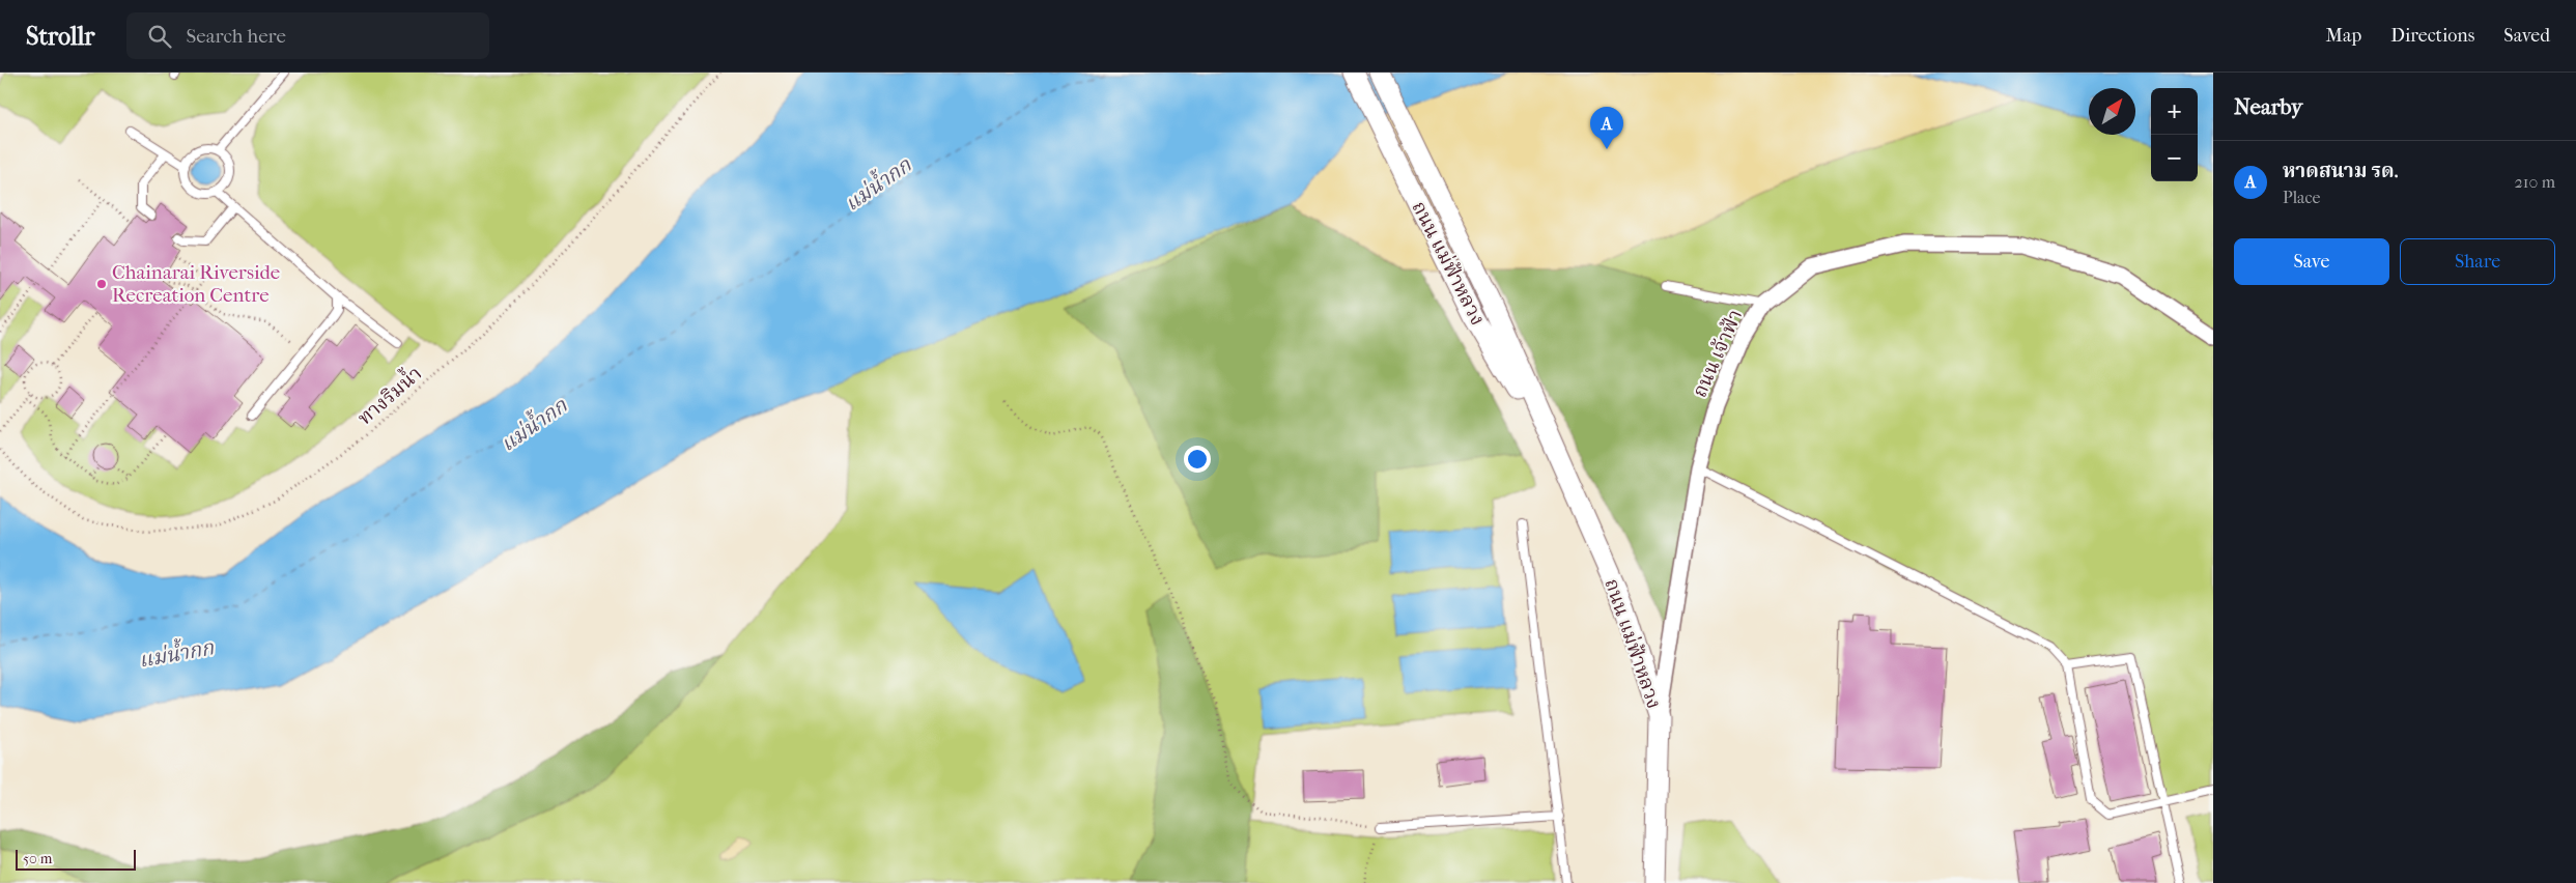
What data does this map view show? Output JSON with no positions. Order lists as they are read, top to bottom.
{
  "streets": {
    "street": ["ถนน แม่ฟ้าหลวง", "ถนน เจ้าฟ้า"],
    "path": ["ทางริมน้ำ"]
  },
  "crossings": [
    ["ถนน แม่ฟ้าหลวง", "ถนน เจ้าฟ้า"]
  ],
  "water": ["แม่น้ำกก"],
  "places": ["Chainarai Riverside Recreation Centre"],
  "scale_bar": "50 m",
  "north": "top right",
  "page": {
    "header": "Strollr",
    "search": "Search here",
    "nav": ["Map", "Directions", "Saved"],
    "heading": "Nearby",
    "map_buttons": ["+", "−"],
    "pins": "A",
    "list": [
      {
        "mark": "A",
        "name": "หาดสนาม รด.",
        "note": "Place",
        "value": "210 m"
      }
    ],
    "buttons": ["Save", "Share"],
    "scale": "50 m"
  }
}
